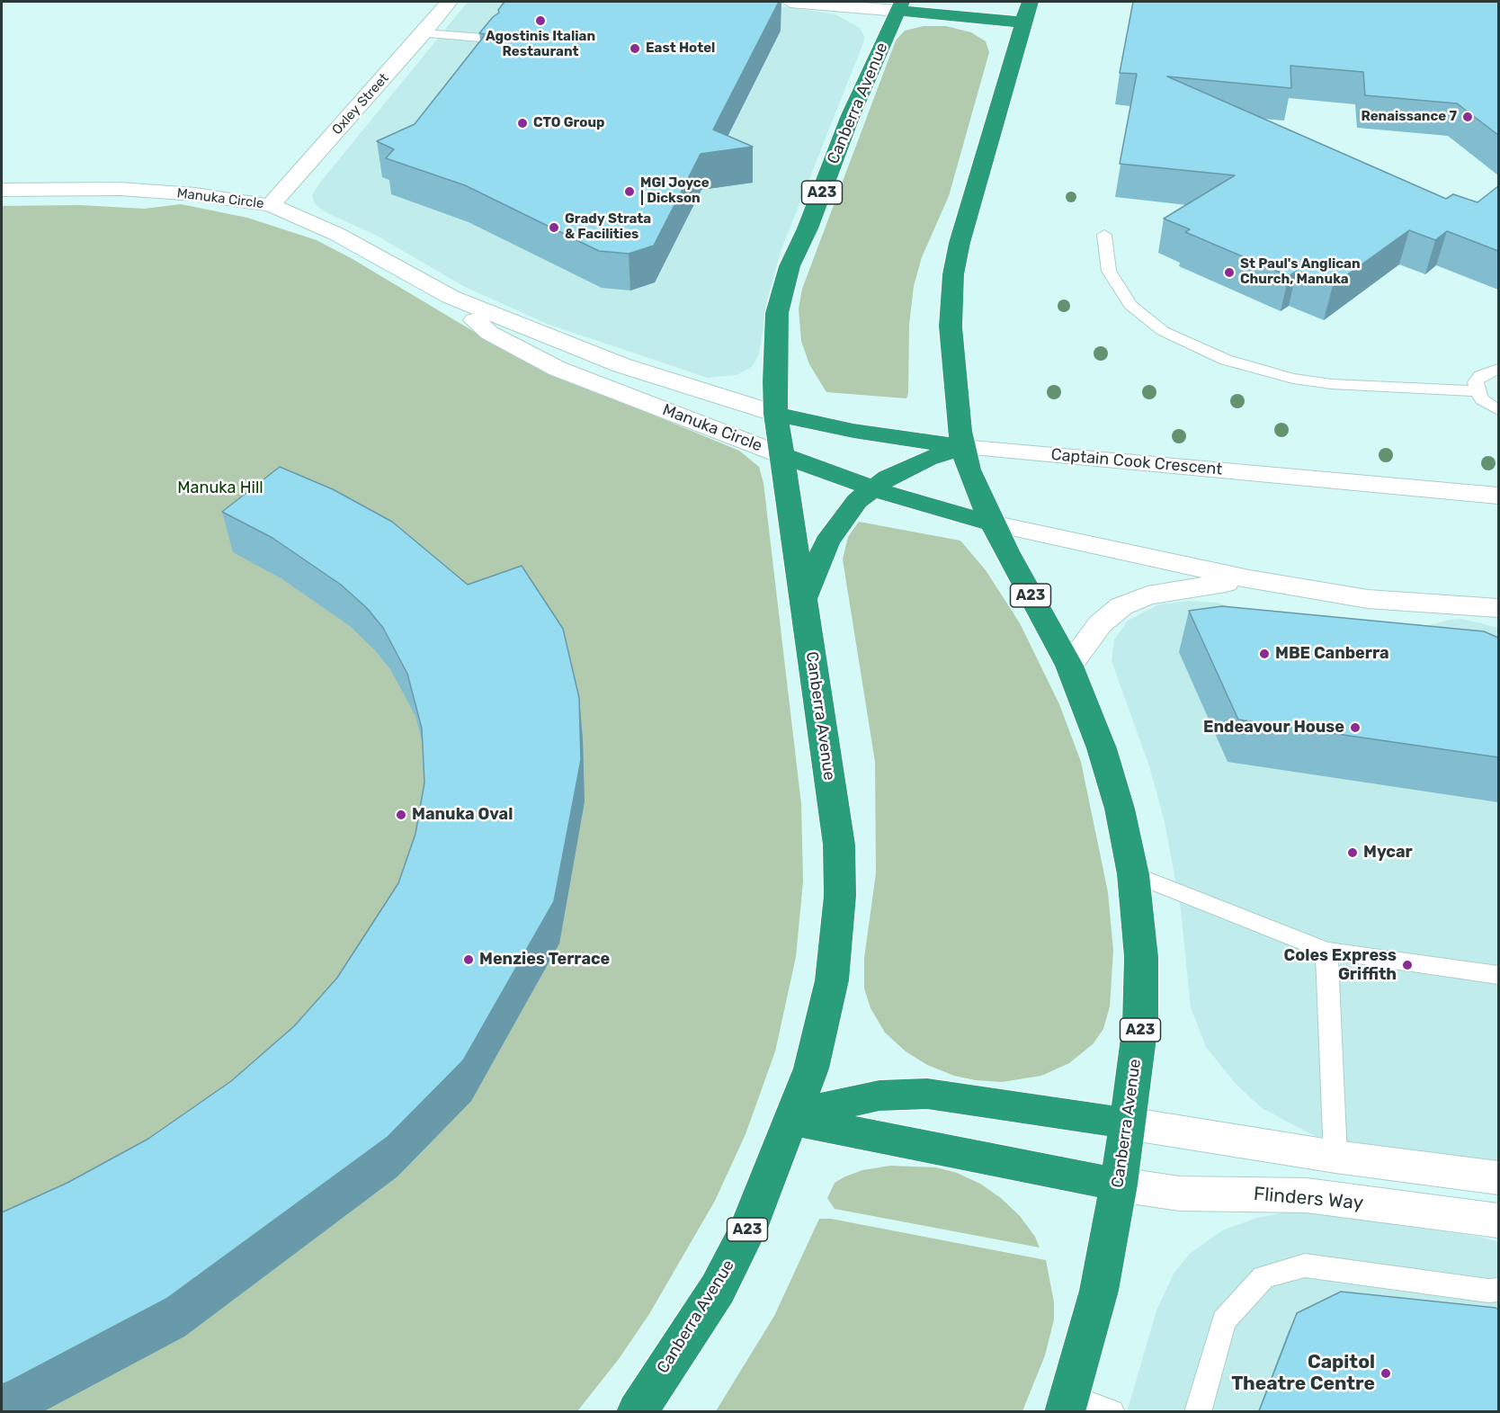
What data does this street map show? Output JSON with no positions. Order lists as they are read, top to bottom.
{
  "streets": {
    "highway": [
      "Canberra Avenue",
      "A23",
      "Manuka Circle",
      "Captain Cook Crescent"
    ],
    "street": ["Oxley Street", "Flinders Way"]
  },
  "crossings": [
    ["Canberra Avenue", "Manuka Circle"],
    ["Canberra Avenue", "Captain Cook Crescent"],
    ["Canberra Avenue", "Flinders Way"],
    ["Oxley Street", "Manuka Circle"],
    ["Manuka Circle", "Captain Cook Crescent"]
  ],
  "parks": ["Manuka Hill"],
  "places": [
    "Agostinis Italian Restaurant",
    "East Hotel",
    "Renaissance 7",
    "CTO Group",
    "MGI Joyce | Dickson",
    "Grady Strata & Facilities",
    "St Paul's Anglican Church, Manuka",
    "MBE Canberra",
    "Endeavour House",
    "Manuka Oval",
    "Mycar",
    "Menzies Terrace",
    "Coles Express Griffith",
    "Capitol Theatre Centre"
  ]
}
